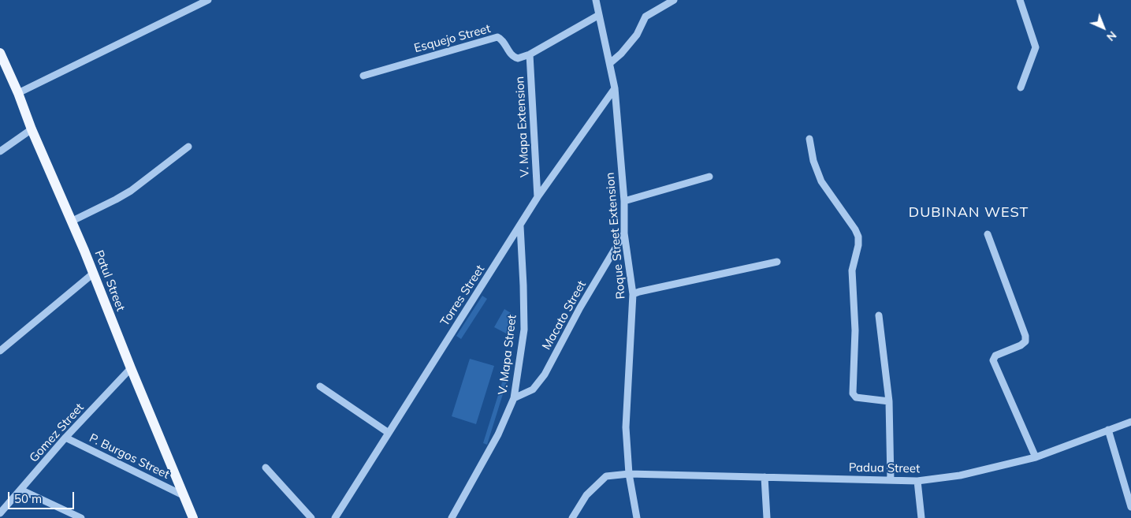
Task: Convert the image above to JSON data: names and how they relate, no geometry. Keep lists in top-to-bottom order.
{
  "streets": {
    "main road": ["Patul Street"],
    "street": [
      "Esquejo Street",
      "V. Mapa Extension",
      "Roque Street Extension",
      "Torres Street",
      "Macato Street",
      "V. Mapa Street",
      "Gomez Street",
      "P. Burgos Street",
      "Padua Street"
    ]
  },
  "crossings": [
    ["Esquejo Street", "V. Mapa Extension"],
    ["Esquejo Street", "Roque Street Extension"],
    ["V. Mapa Extension", "Torres Street"],
    ["Roque Street Extension", "Torres Street"],
    ["Roque Street Extension", "Macato Street"],
    ["Roque Street Extension", "Padua Street"],
    ["Patul Street", "Gomez Street"],
    ["Patul Street", "P. Burgos Street"],
    ["Torres Street", "V. Mapa Street"],
    ["Macato Street", "V. Mapa Street"],
    ["Gomez Street", "P. Burgos Street"]
  ],
  "districts": ["DUBINAN WEST"],
  "scale_bar": "50 m",
  "north": "bottom right"
}
